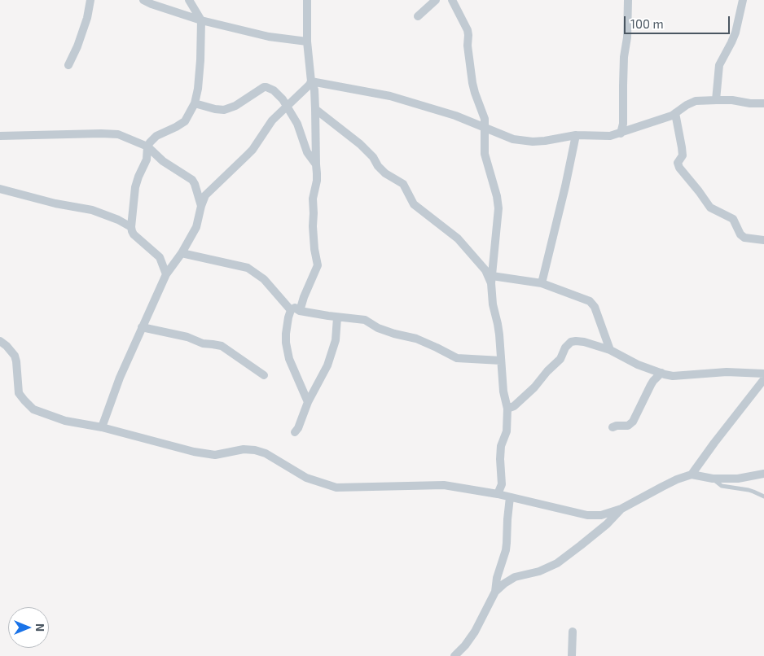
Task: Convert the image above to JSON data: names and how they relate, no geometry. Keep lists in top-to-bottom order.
{
  "scale_bar": "100 m",
  "north": "right"
}
